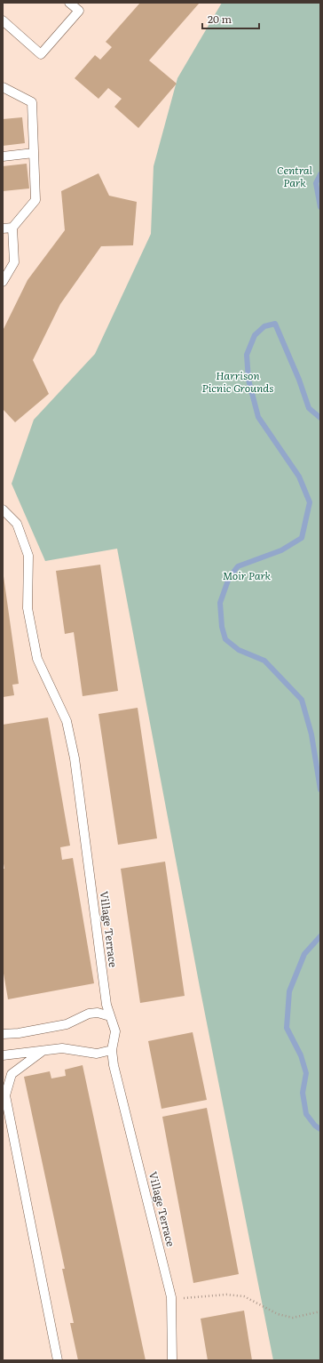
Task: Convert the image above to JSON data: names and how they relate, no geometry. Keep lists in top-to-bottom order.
{
  "streets": {
    "lane": ["Village Terrace"]
  },
  "parks": ["Central Park", "Harrison Picnic Grounds", "Moir Park"],
  "scale_bar": "20 m"
}
